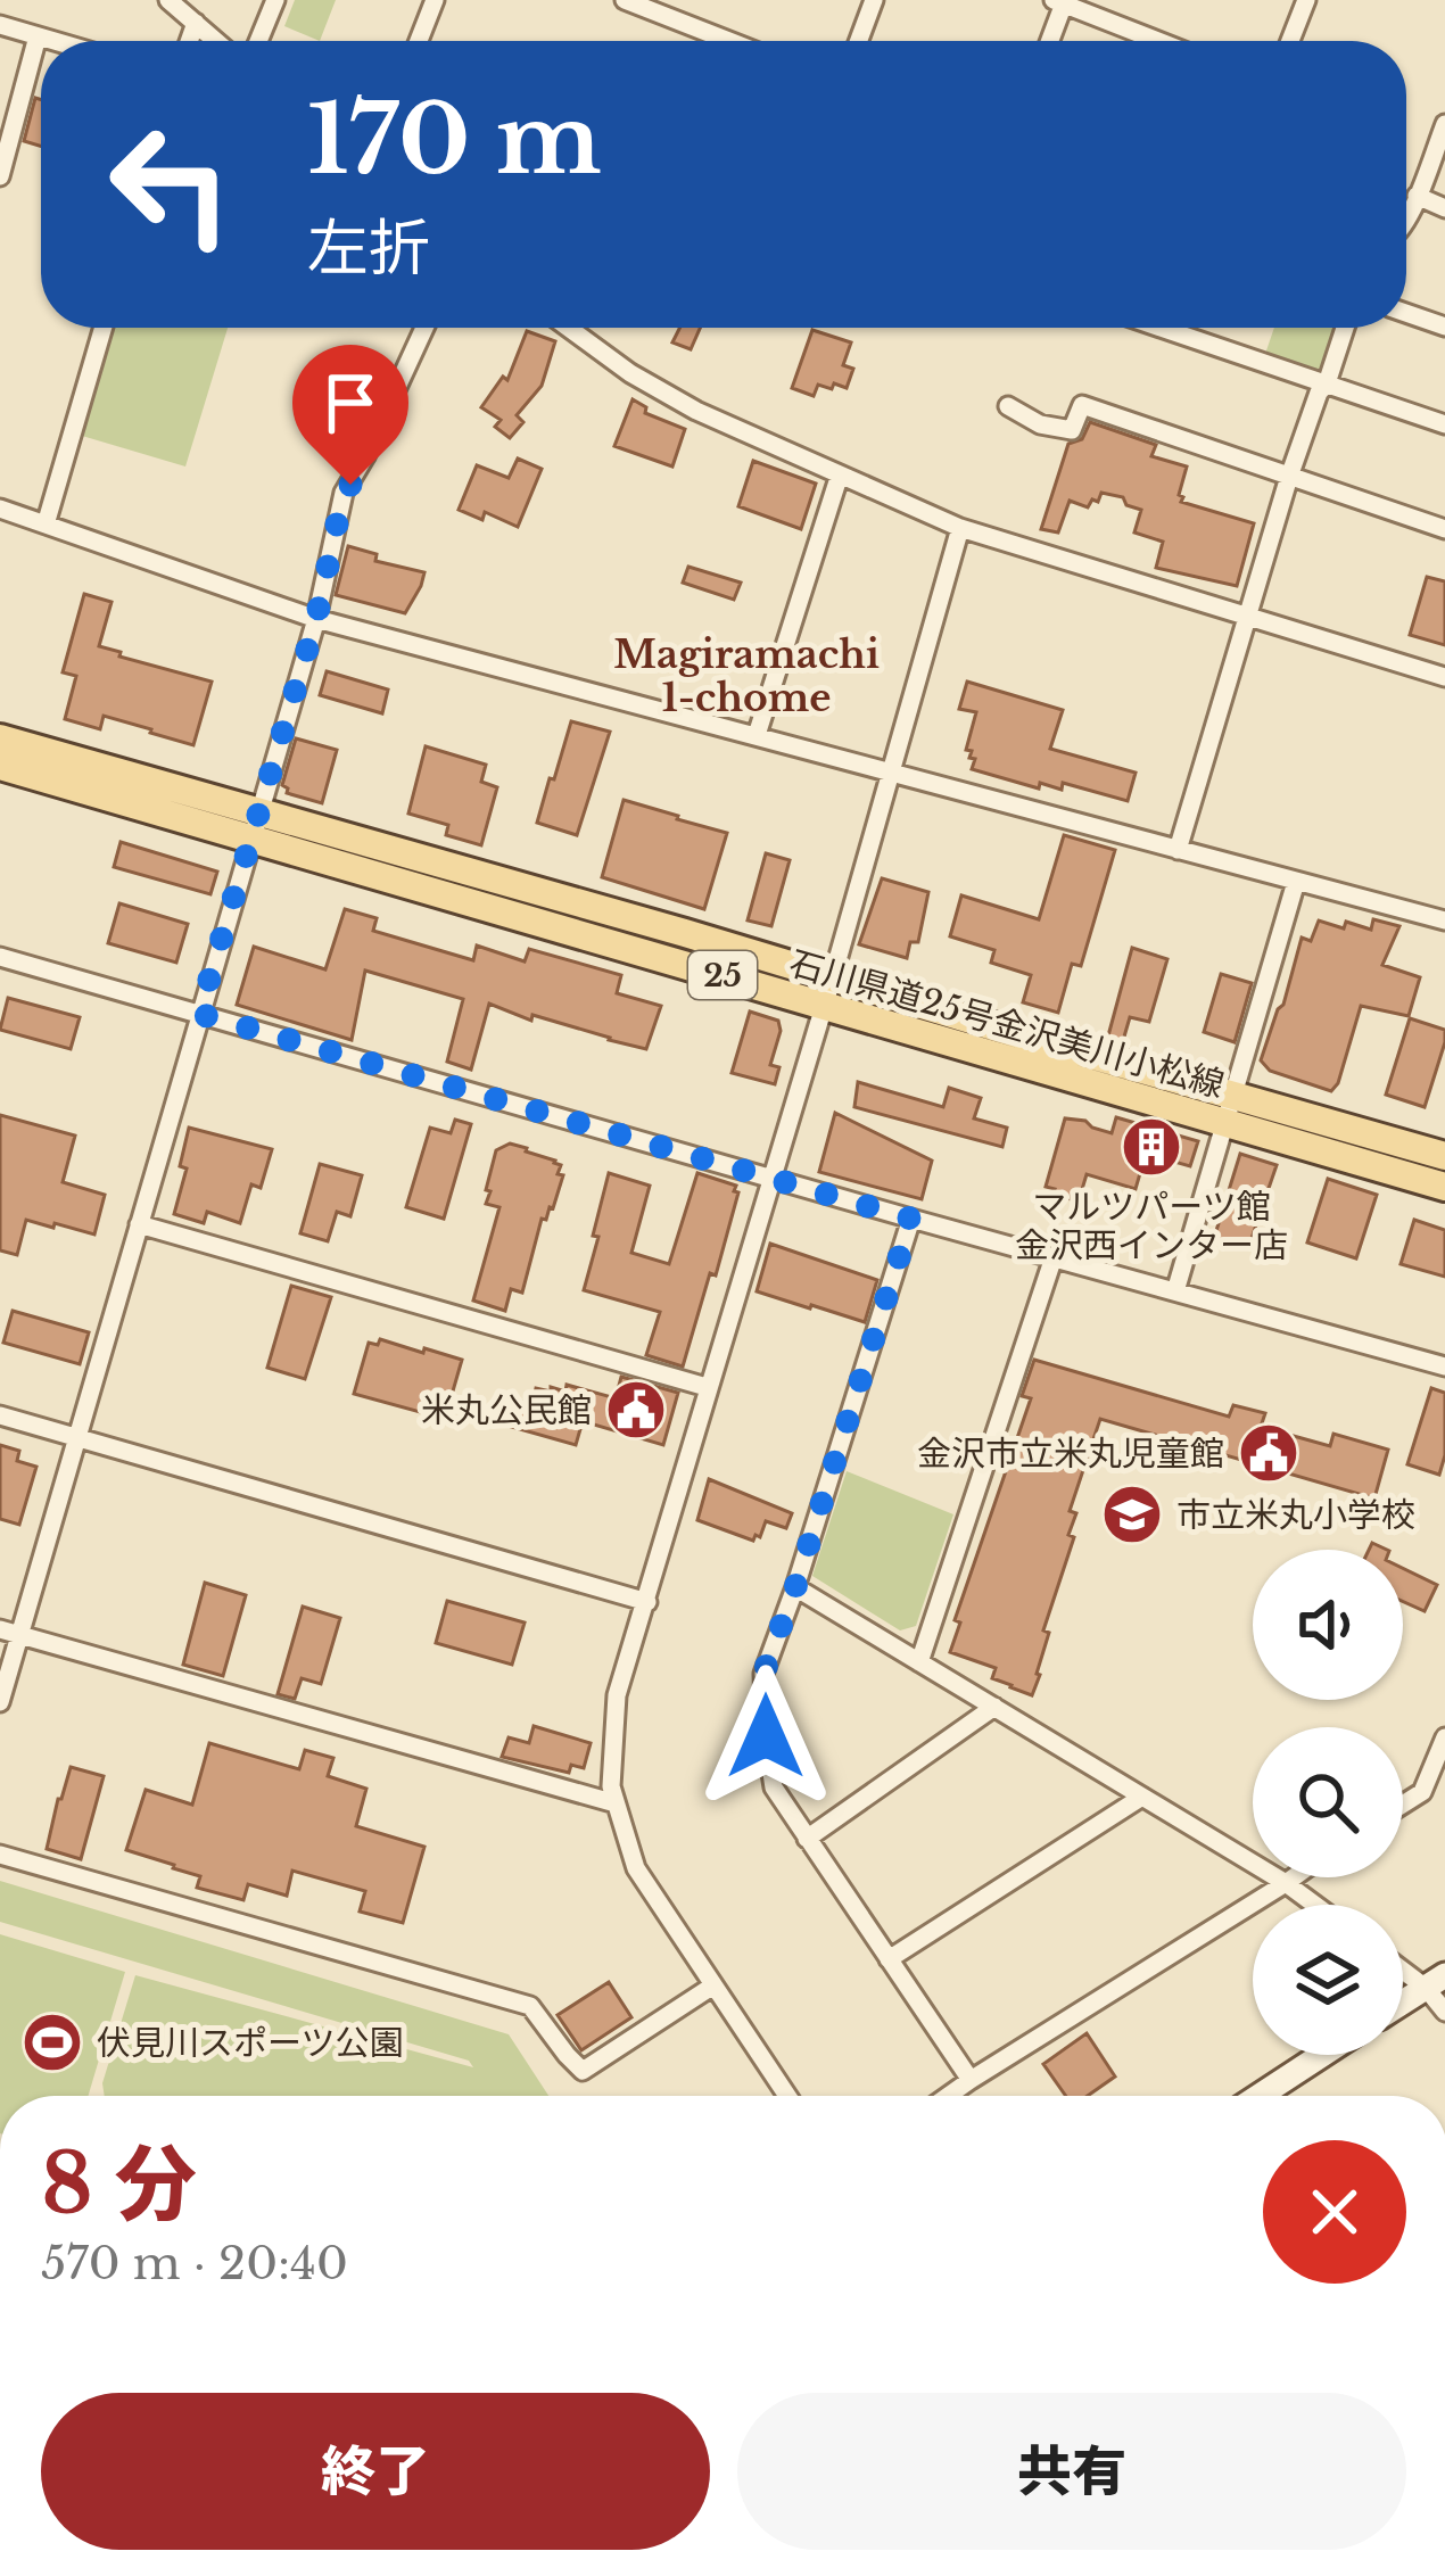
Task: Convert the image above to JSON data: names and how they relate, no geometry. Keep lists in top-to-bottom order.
{
  "streets": {
    "main road": ["25", "石川県道25号金沢美川小松線"]
  },
  "districts": ["Magiramachi 1-chome"],
  "places": {
    "building": ["マルツパーツ館 金沢西インター店"],
    "public building": ["米丸公民館", "金沢市立米丸児童館"],
    "school or university": ["市立米丸小学校"],
    "sports": ["伏見川スポーツ公園"]
  },
  "page": {
    "turn": ["170 m", "左折"],
    "heading": ["8 分", "570 m · 20:40"],
    "buttons": ["終了", "共有"]
  }
}
